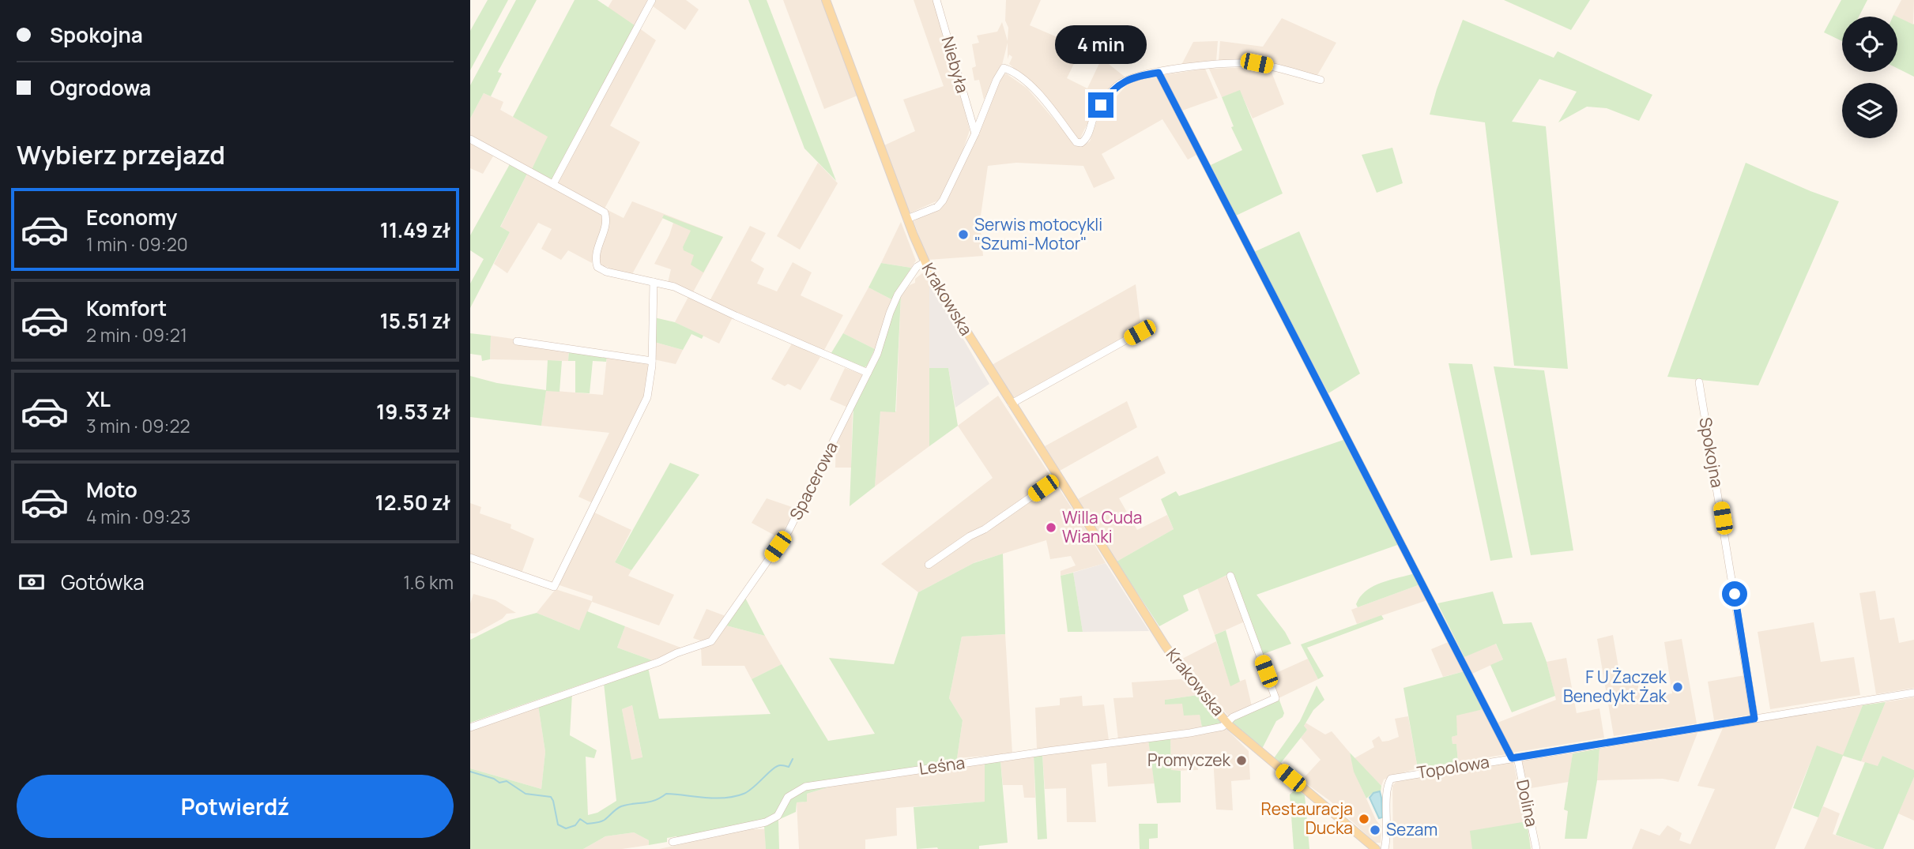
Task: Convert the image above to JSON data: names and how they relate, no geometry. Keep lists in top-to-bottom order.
{
  "streets": {
    "main road": ["Krakowska"],
    "street": [
      "Niebyła",
      "Spokojna",
      "Spacerowa",
      "Leśna",
      "Topolowa",
      "Dolina"
    ]
  },
  "crossings": [
    ["Krakowska", "Spacerowa"],
    ["Krakowska", "Leśna"],
    ["Spokojna", "Topolowa"],
    ["Topolowa", "Dolina"]
  ],
  "places": [
    "Serwis motocykli \"Szumi-Motor\"",
    "Willa Cuda Wianki",
    "F U Żaczek Benedykt Żak",
    "Promyczek",
    "Restauracja Ducka",
    "Sezam"
  ],
  "page": {
    "banner": ["Spokojna", "Ogrodowa"],
    "bubble": "4 min",
    "heading": "Wybierz przejazd",
    "list": [
      {
        "name": "Economy",
        "note": "1 min · 09:20",
        "value": "11.49 zł"
      },
      {
        "name": "Komfort",
        "note": "2 min · 09:21",
        "value": "15.51 zł"
      },
      {
        "name": "XL",
        "note": "3 min · 09:22",
        "value": "19.53 zł"
      },
      {
        "name": "Moto",
        "note": "4 min · 09:23",
        "value": "12.50 zł"
      }
    ],
    "pay": ["Gotówka", "1.6 km"],
    "buttons": "Potwierdź"
  }
}
